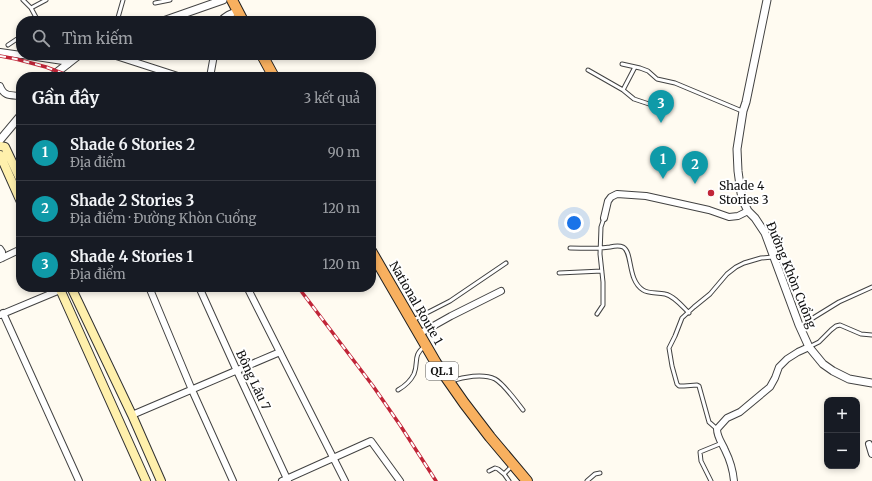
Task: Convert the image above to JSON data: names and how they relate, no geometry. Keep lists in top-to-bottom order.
{
  "streets": {
    "highway": ["National Route 1", "QL.1"],
    "street": ["Đường Khòn Cuổng", "Bông Lâu 7"]
  },
  "places": ["Shade 4 Stories 3"],
  "page": {
    "search": "Tìm kiếm",
    "heading": ["Gần đây", "3 kết quả"],
    "pins": ["3", "1", "2"],
    "list": [
      {
        "mark": "1",
        "name": "Shade 6 Stories 2",
        "note": "Địa điểm",
        "value": "90 m"
      },
      {
        "mark": "2",
        "name": "Shade 2 Stories 3",
        "note": "Địa điểm · Đường Khòn Cuổng",
        "value": "120 m"
      },
      {
        "mark": "3",
        "name": "Shade 4 Stories 1",
        "note": "Địa điểm",
        "value": "120 m"
      }
    ],
    "map_buttons": ["+", "−"]
  }
}
